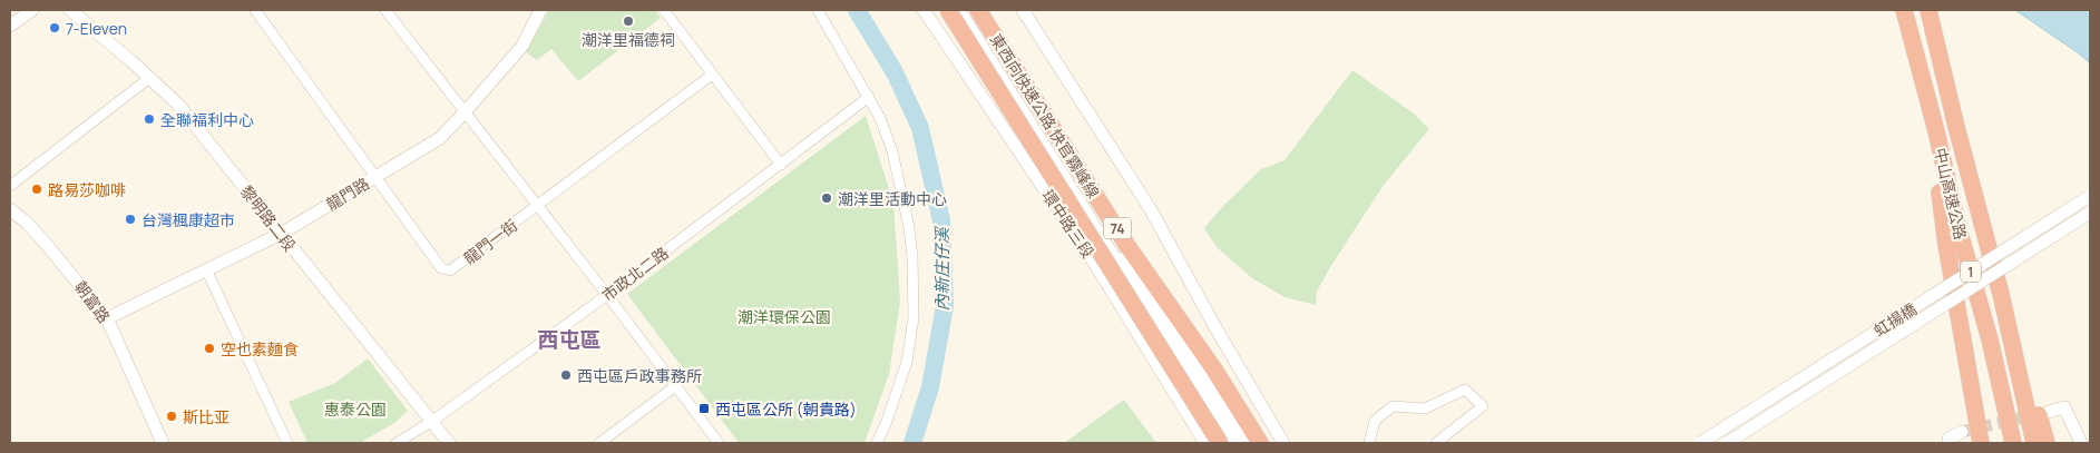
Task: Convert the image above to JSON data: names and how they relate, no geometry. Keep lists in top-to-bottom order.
{
  "streets": {
    "highway": [
      "東西向快速公路 快官霧峰線",
      "中山高速公路",
      "74",
      "1"
    ],
    "street": [
      "龍門路",
      "黎明路二段",
      "環中路三段",
      "龍門一街",
      "市政北二路",
      "朝富路",
      "虹揚橋"
    ]
  },
  "crossings": [
    ["龍門路", "黎明路二段"],
    ["龍門路", "龍門一街"],
    ["龍門路", "朝富路"],
    ["黎明路二段", "市政北二路"]
  ],
  "districts": ["西屯區"],
  "water": ["內新庄仔溪"],
  "parks": ["潮洋環保公園", "惠泰公園"],
  "places": {
    "other": [
      "潮洋里福德祠",
      "7-Eleven",
      "全聯福利中心",
      "路易莎咖啡",
      "潮洋里活動中心",
      "台灣楓康超市",
      "空也素麵食",
      "西屯區戶政事務所",
      "斯比亚"
    ],
    "transit": ["西屯區公所 (朝貴路)"]
  }
}
